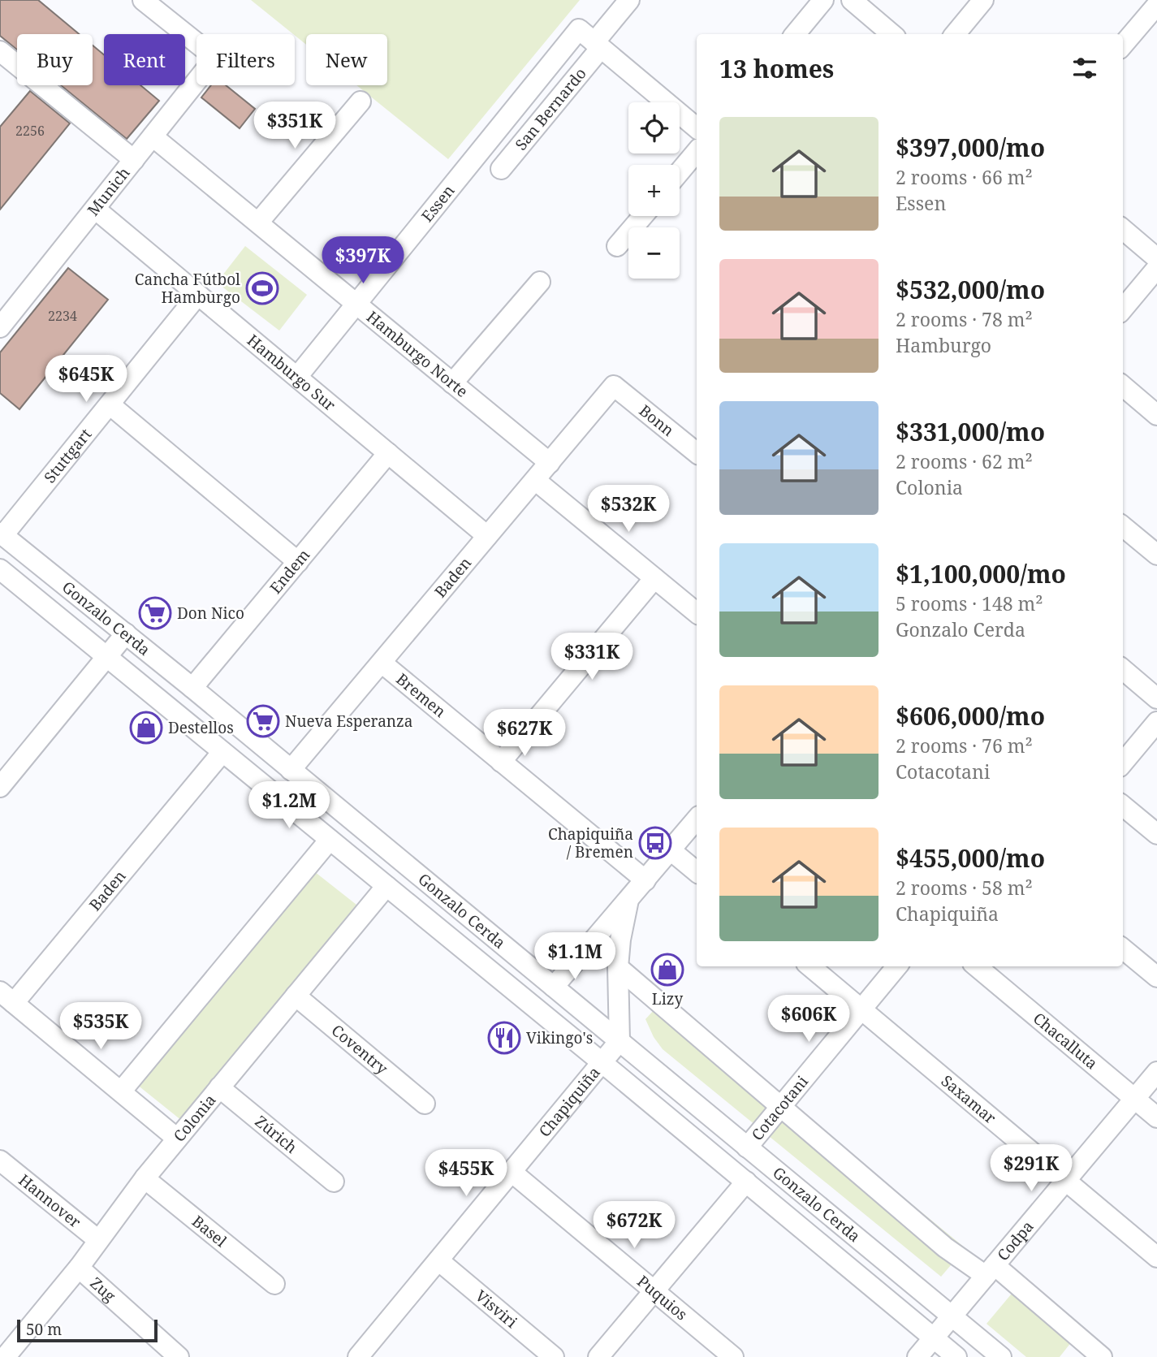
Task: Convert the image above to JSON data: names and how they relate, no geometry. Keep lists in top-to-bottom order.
{
  "streets": {
    "street": [
      "San Bernardo",
      "Munich",
      "Essen",
      "Hamburgo Norte",
      "Hamburgo Sur",
      "Bonn",
      "Stuttgart",
      "Endem",
      "Baden",
      "Gonzalo Cerda",
      "Bremen",
      "Chacalluta",
      "Coventry",
      "Saxamar",
      "Chapiquiña",
      "Cotacotani",
      "Colonia",
      "Zúrich",
      "Hannover",
      "Basel",
      "Codpa",
      "Zug",
      "Puquios",
      "Visviri"
    ]
  },
  "crossings": [
    ["San Bernardo", "Essen"],
    ["Munich", "Hamburgo Norte"],
    ["Munich", "Hamburgo Sur"],
    ["Essen", "Hamburgo Norte"],
    ["Essen", "Hamburgo Sur"],
    ["Hamburgo Norte", "Baden"],
    ["Hamburgo Sur", "Stuttgart"],
    ["Hamburgo Sur", "Endem"],
    ["Hamburgo Sur", "Baden"],
    ["Bonn", "Baden"],
    ["Stuttgart", "Gonzalo Cerda"],
    ["Endem", "Gonzalo Cerda"],
    ["Baden", "Gonzalo Cerda"],
    ["Baden", "Bremen"],
    ["Gonzalo Cerda", "Chapiquiña"],
    ["Gonzalo Cerda", "Cotacotani"],
    ["Gonzalo Cerda", "Colonia"],
    ["Gonzalo Cerda", "Codpa"],
    ["Chacalluta", "Codpa"],
    ["Coventry", "Colonia"],
    ["Saxamar", "Cotacotani"],
    ["Saxamar", "Codpa"],
    ["Chapiquiña", "Puquios"],
    ["Chapiquiña", "Visviri"],
    ["Colonia", "Zúrich"],
    ["Colonia", "Hannover"],
    ["Colonia", "Basel"],
    ["Colonia", "Zug"]
  ],
  "places": {
    "sports": ["Cancha Fútbol Hamburgo"],
    "supermarket": ["Don Nico", "Nueva Esperanza"],
    "shop": ["Destellos", "Lizy"],
    "bus stop": ["Chapiquiña / Bremen"],
    "restaurant": ["Vikingo's"]
  },
  "house_numbers": ["2256", "2234"],
  "scale_bar": "50 m",
  "page": {
    "chip": [
      "Buy",
      "Rent",
      "Filters",
      "New"
    ],
    "heading": "13 homes",
    "price": [
      "$351K",
      "$397K",
      "$645K",
      "$532K",
      "$331K",
      "$627K",
      "$1.2M",
      "$1.1M",
      "$606K",
      "$535K",
      "$291K",
      "$455K",
      "$672K"
    ],
    "map_buttons": ["+", "−"],
    "list": [
      {
        "name": "$397,000/mo",
        "note": "2 rooms · 66 m² · Essen"
      },
      {
        "name": "$532,000/mo",
        "note": "2 rooms · 78 m² · Hamburgo"
      },
      {
        "name": "$331,000/mo",
        "note": "2 rooms · 62 m² · Colonia"
      },
      {
        "name": "$1,100,000/mo",
        "note": "5 rooms · 148 m² · Gonzalo Cerda"
      },
      {
        "name": "$606,000/mo",
        "note": "2 rooms · 76 m² · Cotacotani"
      },
      {
        "name": "$455,000/mo",
        "note": "2 rooms · 58 m² · Chapiquiña"
      }
    ],
    "scale": "50 m"
  }
}
